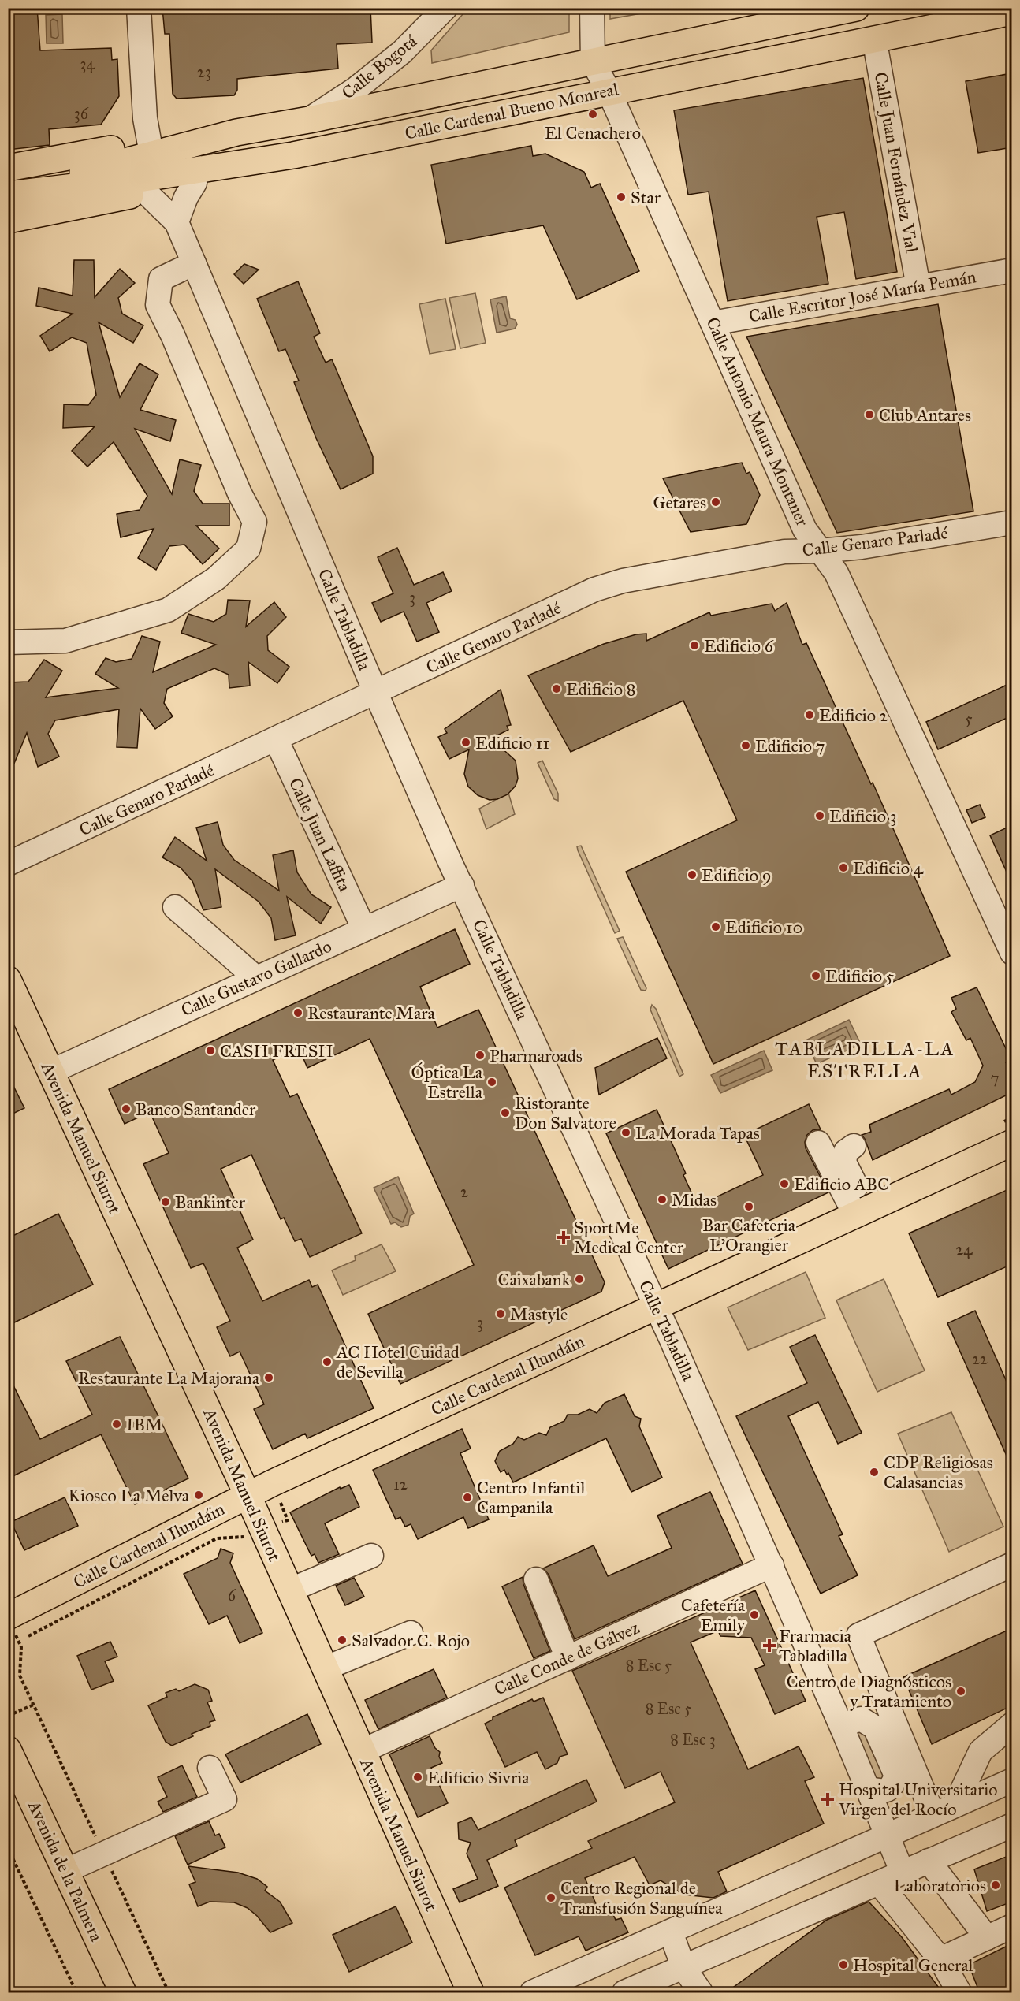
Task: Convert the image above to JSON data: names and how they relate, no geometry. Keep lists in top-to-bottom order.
{
  "streets": {
    "main road": [
      "Calle Cardenal Bueno Monreal",
      "Avenida Manuel Siurot",
      "Calle Cardenal Ilundáin",
      "Avenida de la Palmera"
    ],
    "street": [
      "Calle Bogotá",
      "Calle Juan Fernández Vial",
      "Calle Escritor José María Pemán",
      "Calle Antonio Maura Montaner",
      "Calle Genaro Parladé",
      "Calle Tabladilla",
      "Calle Juan Laffita",
      "Calle Gustavo Gallardo",
      "Calle Conde de Gálvez"
    ]
  },
  "crossings": [
    ["Calle Bogotá", "Calle Cardenal Bueno Monreal"],
    ["Calle Cardenal Bueno Monreal", "Calle Juan Fernández Vial"],
    ["Calle Cardenal Bueno Monreal", "Calle Antonio Maura Montaner"],
    ["Calle Juan Fernández Vial", "Calle Escritor José María Pemán"],
    ["Calle Escritor José María Pemán", "Calle Antonio Maura Montaner"],
    ["Calle Antonio Maura Montaner", "Calle Genaro Parladé"],
    ["Calle Genaro Parladé", "Calle Tabladilla"],
    ["Calle Genaro Parladé", "Calle Juan Laffita"],
    ["Calle Tabladilla", "Calle Gustavo Gallardo"],
    ["Calle Tabladilla", "Calle Cardenal Ilundáin"],
    ["Calle Tabladilla", "Calle Conde de Gálvez"],
    ["Calle Juan Laffita", "Calle Gustavo Gallardo"],
    ["Calle Gustavo Gallardo", "Avenida Manuel Siurot"],
    ["Avenida Manuel Siurot", "Calle Cardenal Ilundáin"],
    ["Avenida Manuel Siurot", "Calle Conde de Gálvez"]
  ],
  "districts": ["TABLADILLA-LA ESTRELLA"],
  "places": {
    "other": [
      "El Cenachero",
      "Star",
      "Club Antares",
      "Getares",
      "Edificio 6",
      "Edificio 8",
      "Edificio 2",
      "Edificio 11",
      "Edificio 7",
      "Edificio 3",
      "Edificio 4",
      "Edificio 9",
      "Edificio 10",
      "Edificio 5",
      "Restaurante Mara",
      "CASH FRESH",
      "Pharmaroads",
      "Óptica La Estrella",
      "Banco Santander",
      "Ristorante Don Salvatore",
      "La Morada Tapas",
      "Edificio ABC",
      "Midas",
      "Bankinter",
      "Bar Cafeteria L'Orangier",
      "Caixabank",
      "Mastyle",
      "AC Hotel Cuidad de Sevilla",
      "Restaurante La Majorana",
      "IBM",
      "CDP Religiosas Calasancias",
      "Kiosco La Melva",
      "Centro Infantil Campanila",
      "Cafetería Emily",
      "Salvador C. Rojo",
      "Centro de Diagnósticos y Tratamiento",
      "Edificio Sivria",
      "Laboratorios",
      "Centro Regional de Transfusión Sanguínea",
      "Hospital General"
    ],
    "health": ["SportMe Medical Center", "Frarmacia Tabladilla", "Hospital Universitario Virgen del Rocío"]
  },
  "house_numbers": [
    "34",
    "23",
    "36",
    "3",
    "5",
    "7",
    "2",
    "24",
    "3",
    "22",
    "12",
    "6",
    "8 Esc 5",
    "8 Esc 5",
    "8 Esc 3"
  ]
}
